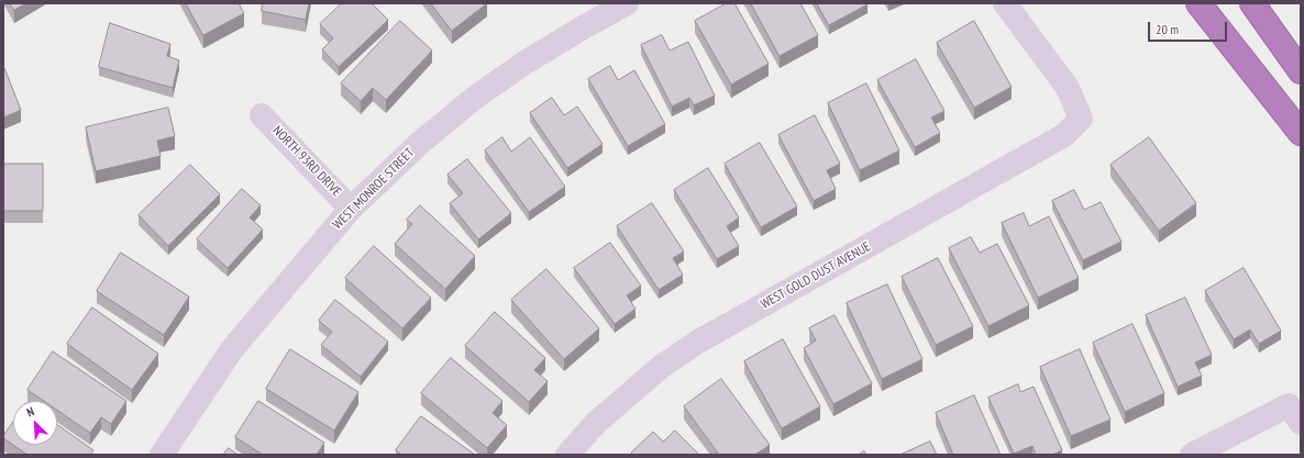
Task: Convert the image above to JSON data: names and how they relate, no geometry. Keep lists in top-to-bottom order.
{
  "streets": {
    "street": ["NORTH 93RD DRIVE", "WEST MONROE STREET", "WEST GOLD DUST AVENUE"]
  },
  "crossings": [
    ["NORTH 93RD DRIVE", "WEST MONROE STREET"]
  ],
  "scale_bar": "20 m",
  "north": "top left"
}
